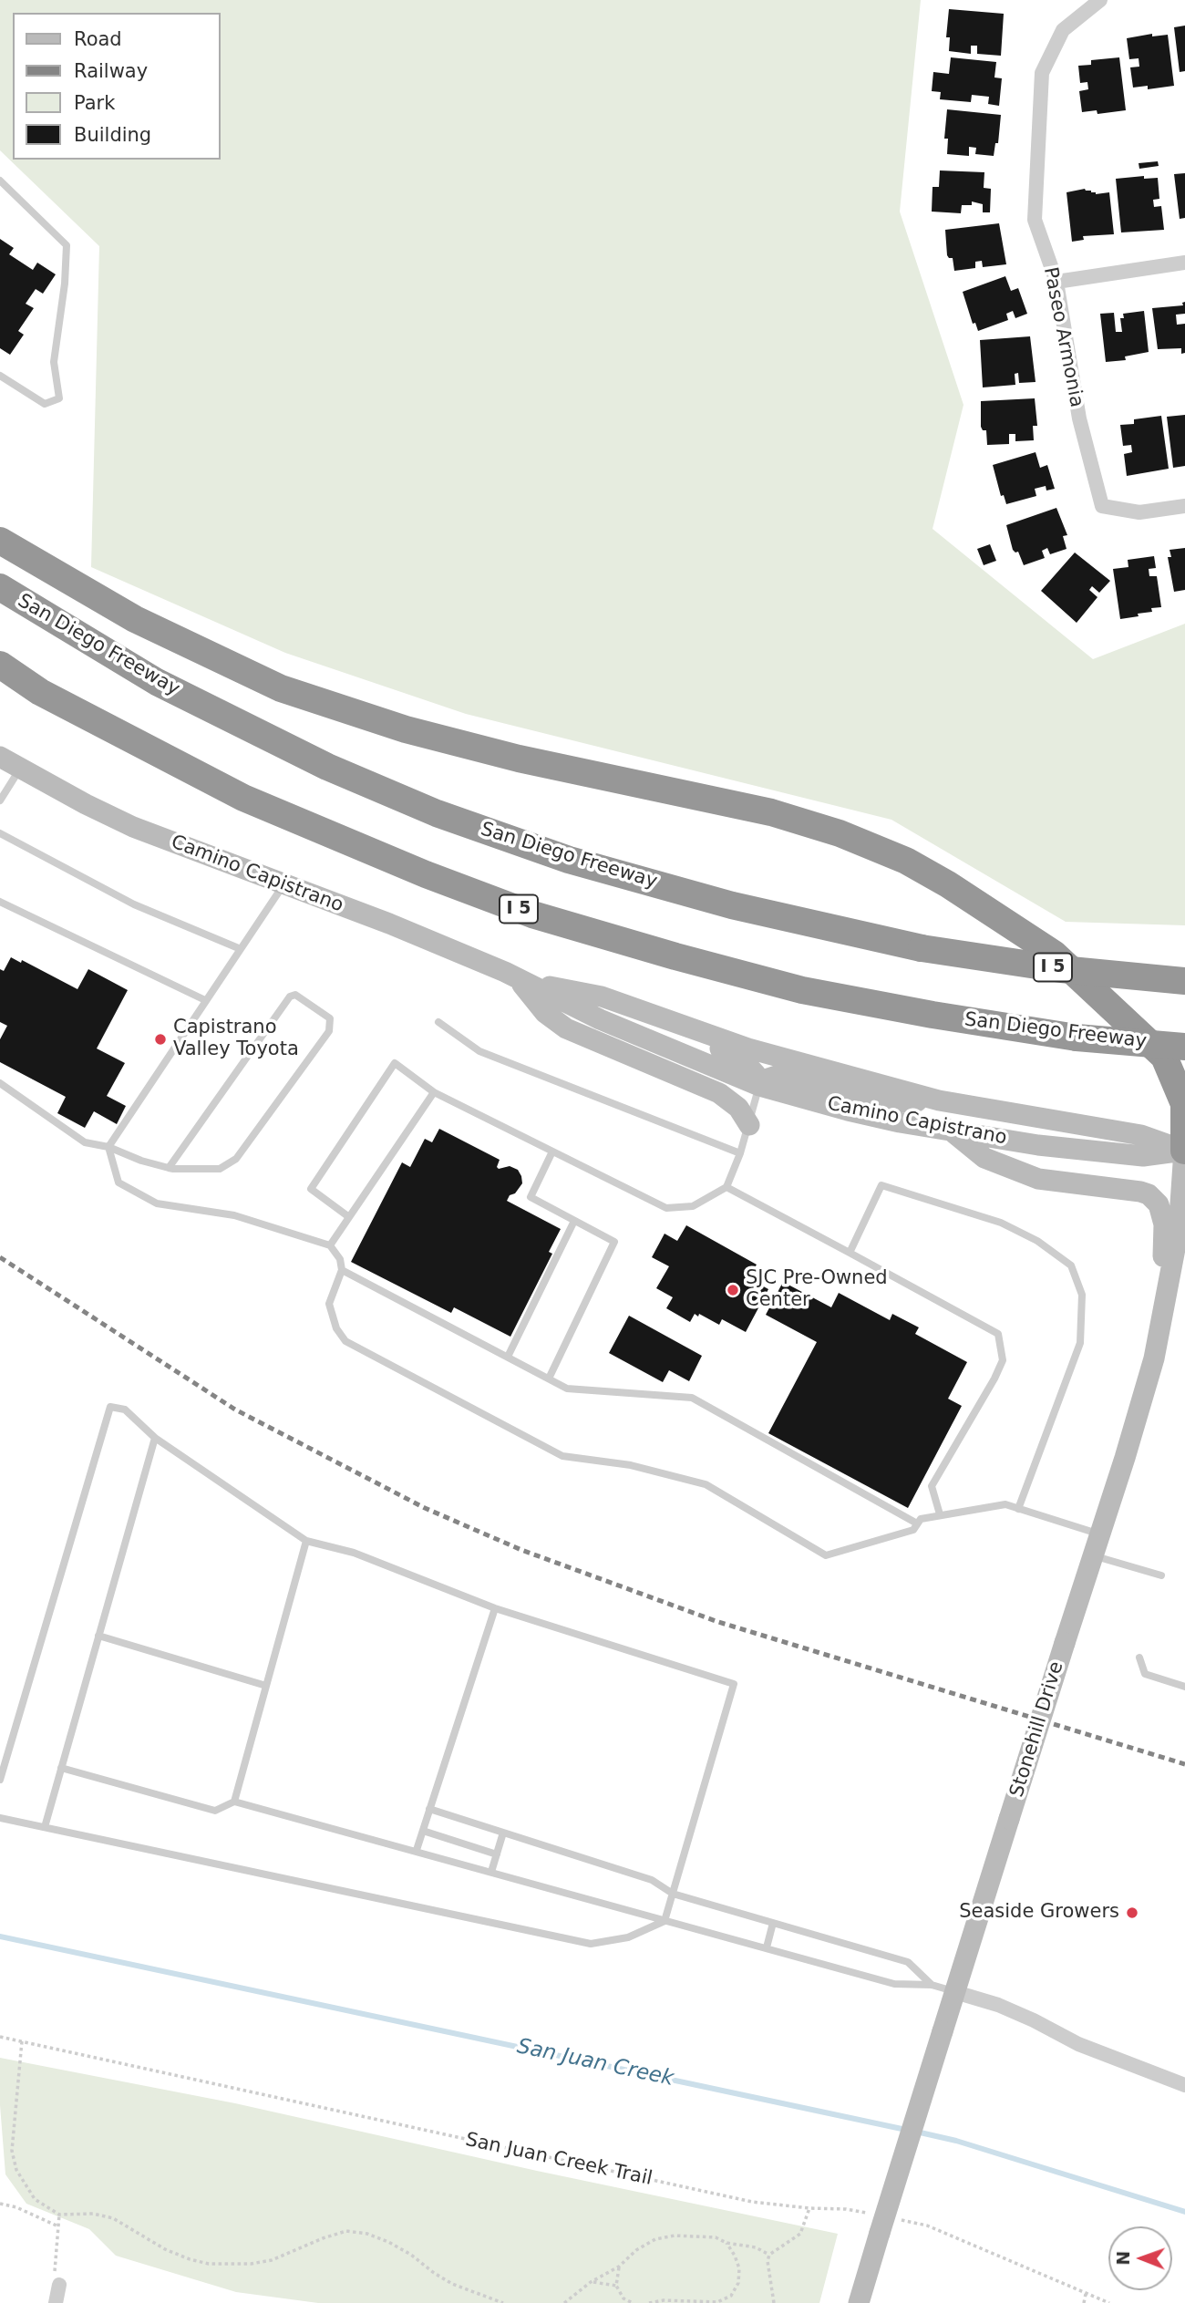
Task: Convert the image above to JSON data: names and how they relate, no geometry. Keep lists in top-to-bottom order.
{
  "streets": {
    "highway": ["San Diego Freeway", "I 5"],
    "main road": ["Camino Capistrano", "Stonehill Drive"],
    "street": ["Paseo Armonia"],
    "path": ["San Juan Creek Trail"]
  },
  "crossings": [
    ["Camino Capistrano", "Stonehill Drive"]
  ],
  "water": ["San Juan Creek"],
  "places": ["Capistrano Valley Toyota", "SJC Pre-Owned Center", "Seaside Growers"],
  "legend": [
    "Road",
    "Railway",
    "Park",
    "Building"
  ],
  "north": "left"
}
